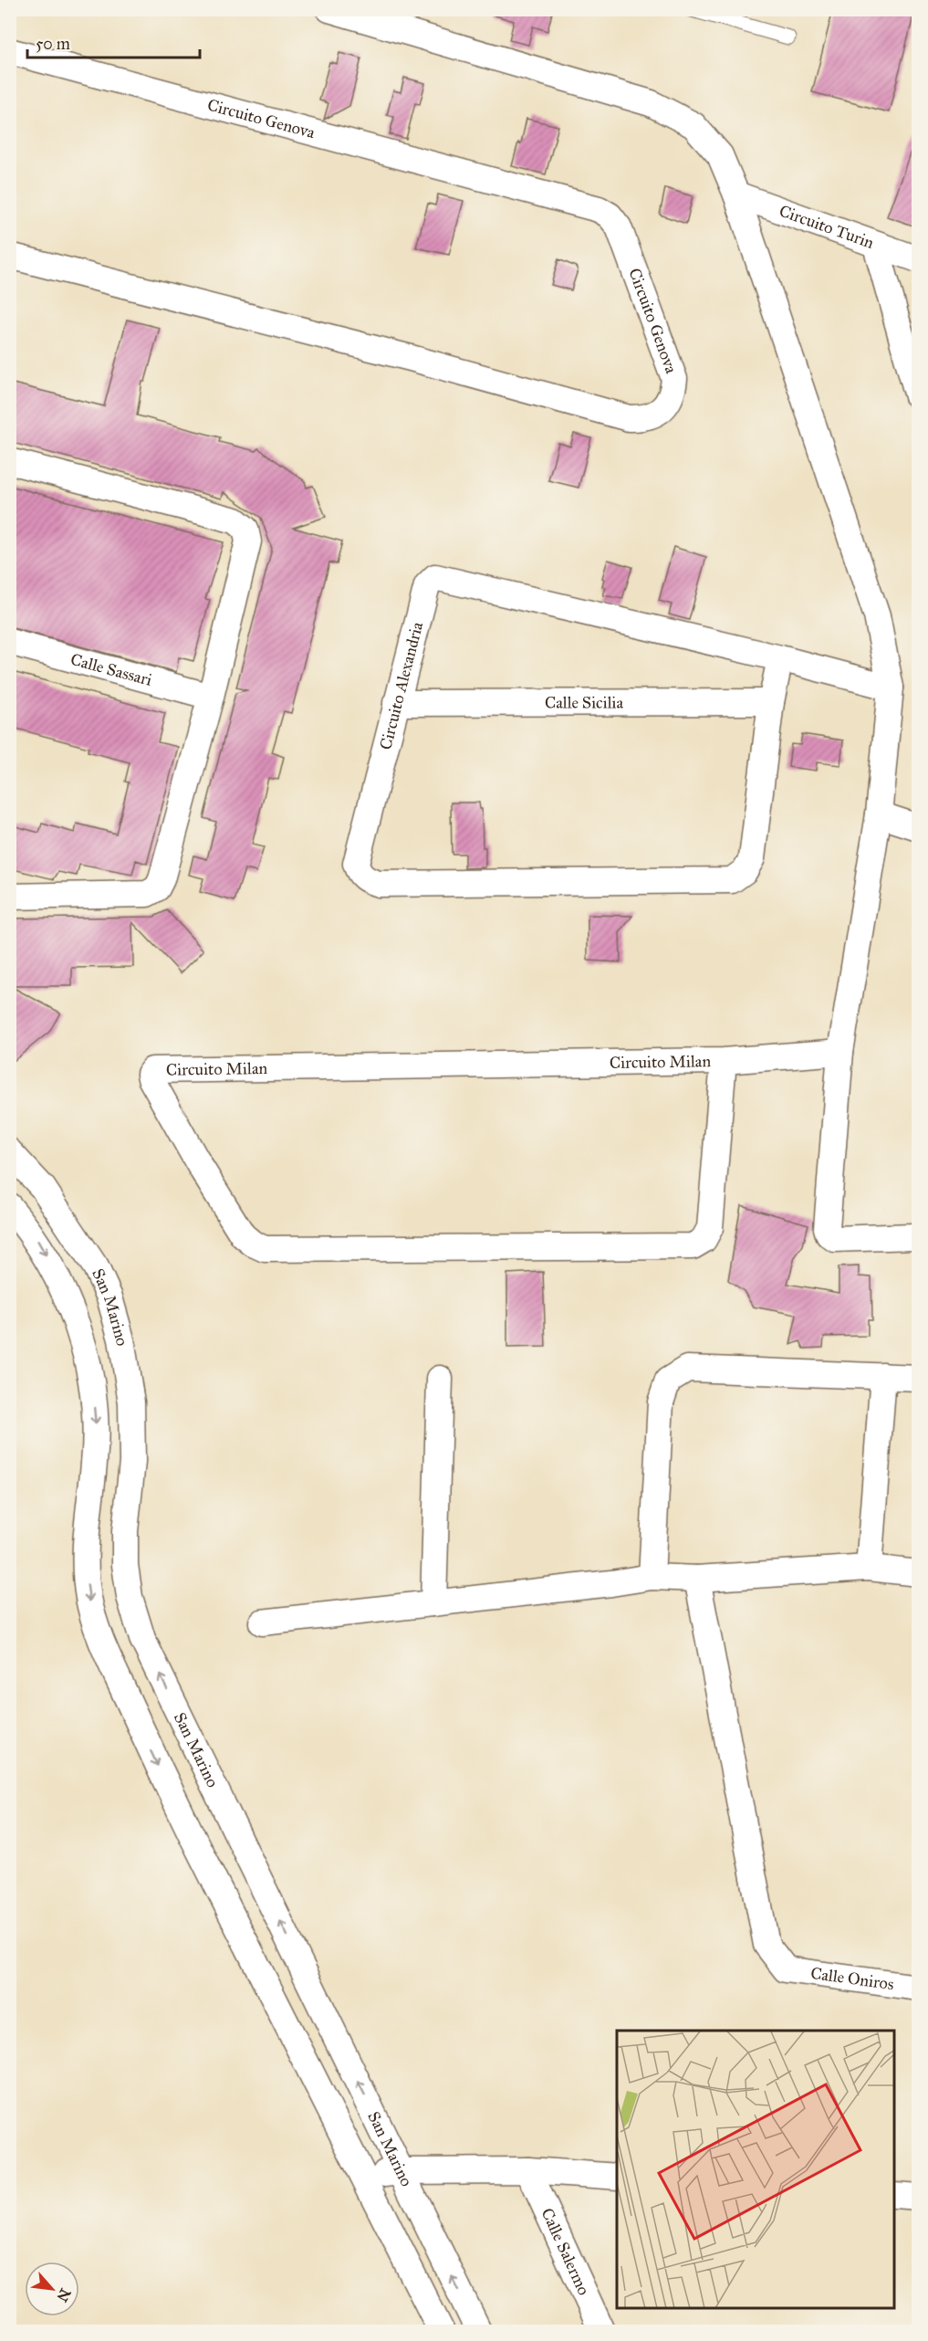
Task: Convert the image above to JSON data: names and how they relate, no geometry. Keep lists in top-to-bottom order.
{
  "streets": {
    "street": [
      "Circuito Genova",
      "Circuito Turin",
      "Calle Sassari",
      "Circuito Alexandria",
      "Calle Sicilia",
      "Circuito Milan",
      "San Marino",
      "Calle Oniros",
      "Calle Salermo"
    ]
  },
  "crossings": [
    ["Circuito Alexandria", "Calle Sicilia"]
  ],
  "scale_bar": "50 m",
  "north": "bottom right"
}
